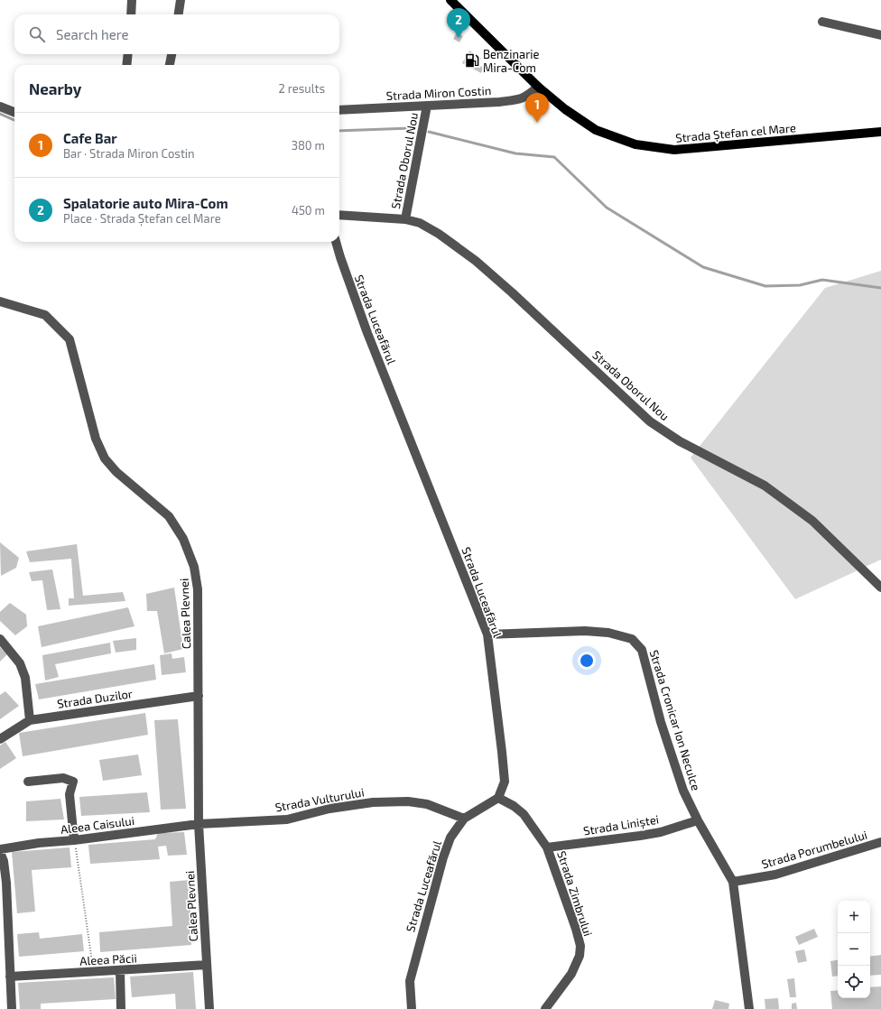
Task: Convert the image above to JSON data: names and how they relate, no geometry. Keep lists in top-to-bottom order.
{
  "streets": {
    "main road": ["Strada Ștefan cel Mare"],
    "street": [
      "Strada Miron Costin",
      "Strada Oborul Nou",
      "Strada Luceafărul",
      "Calea Plevnei",
      "Strada Duzilor",
      "Strada Cronicar Ion Neculce",
      "Strada Vulturului",
      "Aleea Caisului",
      "Strada Liniștei",
      "Strada Porumbelului",
      "Strada Zimbrului",
      "Aleea Păcii"
    ]
  },
  "crossings": [
    ["Strada Miron Costin", "Strada Ștefan cel Mare"],
    ["Strada Miron Costin", "Strada Oborul Nou"],
    ["Strada Luceafărul", "Strada Cronicar Ion Neculce"],
    ["Strada Luceafărul", "Strada Vulturului"],
    ["Strada Luceafărul", "Strada Zimbrului"],
    ["Calea Plevnei", "Strada Duzilor"],
    ["Calea Plevnei", "Strada Vulturului"],
    ["Calea Plevnei", "Aleea Caisului"],
    ["Calea Plevnei", "Aleea Păcii"],
    ["Strada Cronicar Ion Neculce", "Strada Liniștei"],
    ["Strada Cronicar Ion Neculce", "Strada Porumbelului"],
    ["Strada Vulturului", "Aleea Caisului"],
    ["Strada Liniștei", "Strada Zimbrului"]
  ],
  "places": {
    "fuel station": ["Benzinarie Mira-Com"]
  },
  "page": {
    "pins": ["2", "1"],
    "search": "Search here",
    "heading": ["Nearby", "2 results"],
    "list": [
      {
        "mark": "1",
        "name": "Cafe Bar",
        "note": "Bar · Strada Miron Costin",
        "value": "380 m"
      },
      {
        "mark": "2",
        "name": "Spalatorie auto Mira-Com",
        "note": "Place · Strada Ștefan cel Mare",
        "value": "450 m"
      }
    ],
    "map_buttons": ["+", "−"]
  }
}
